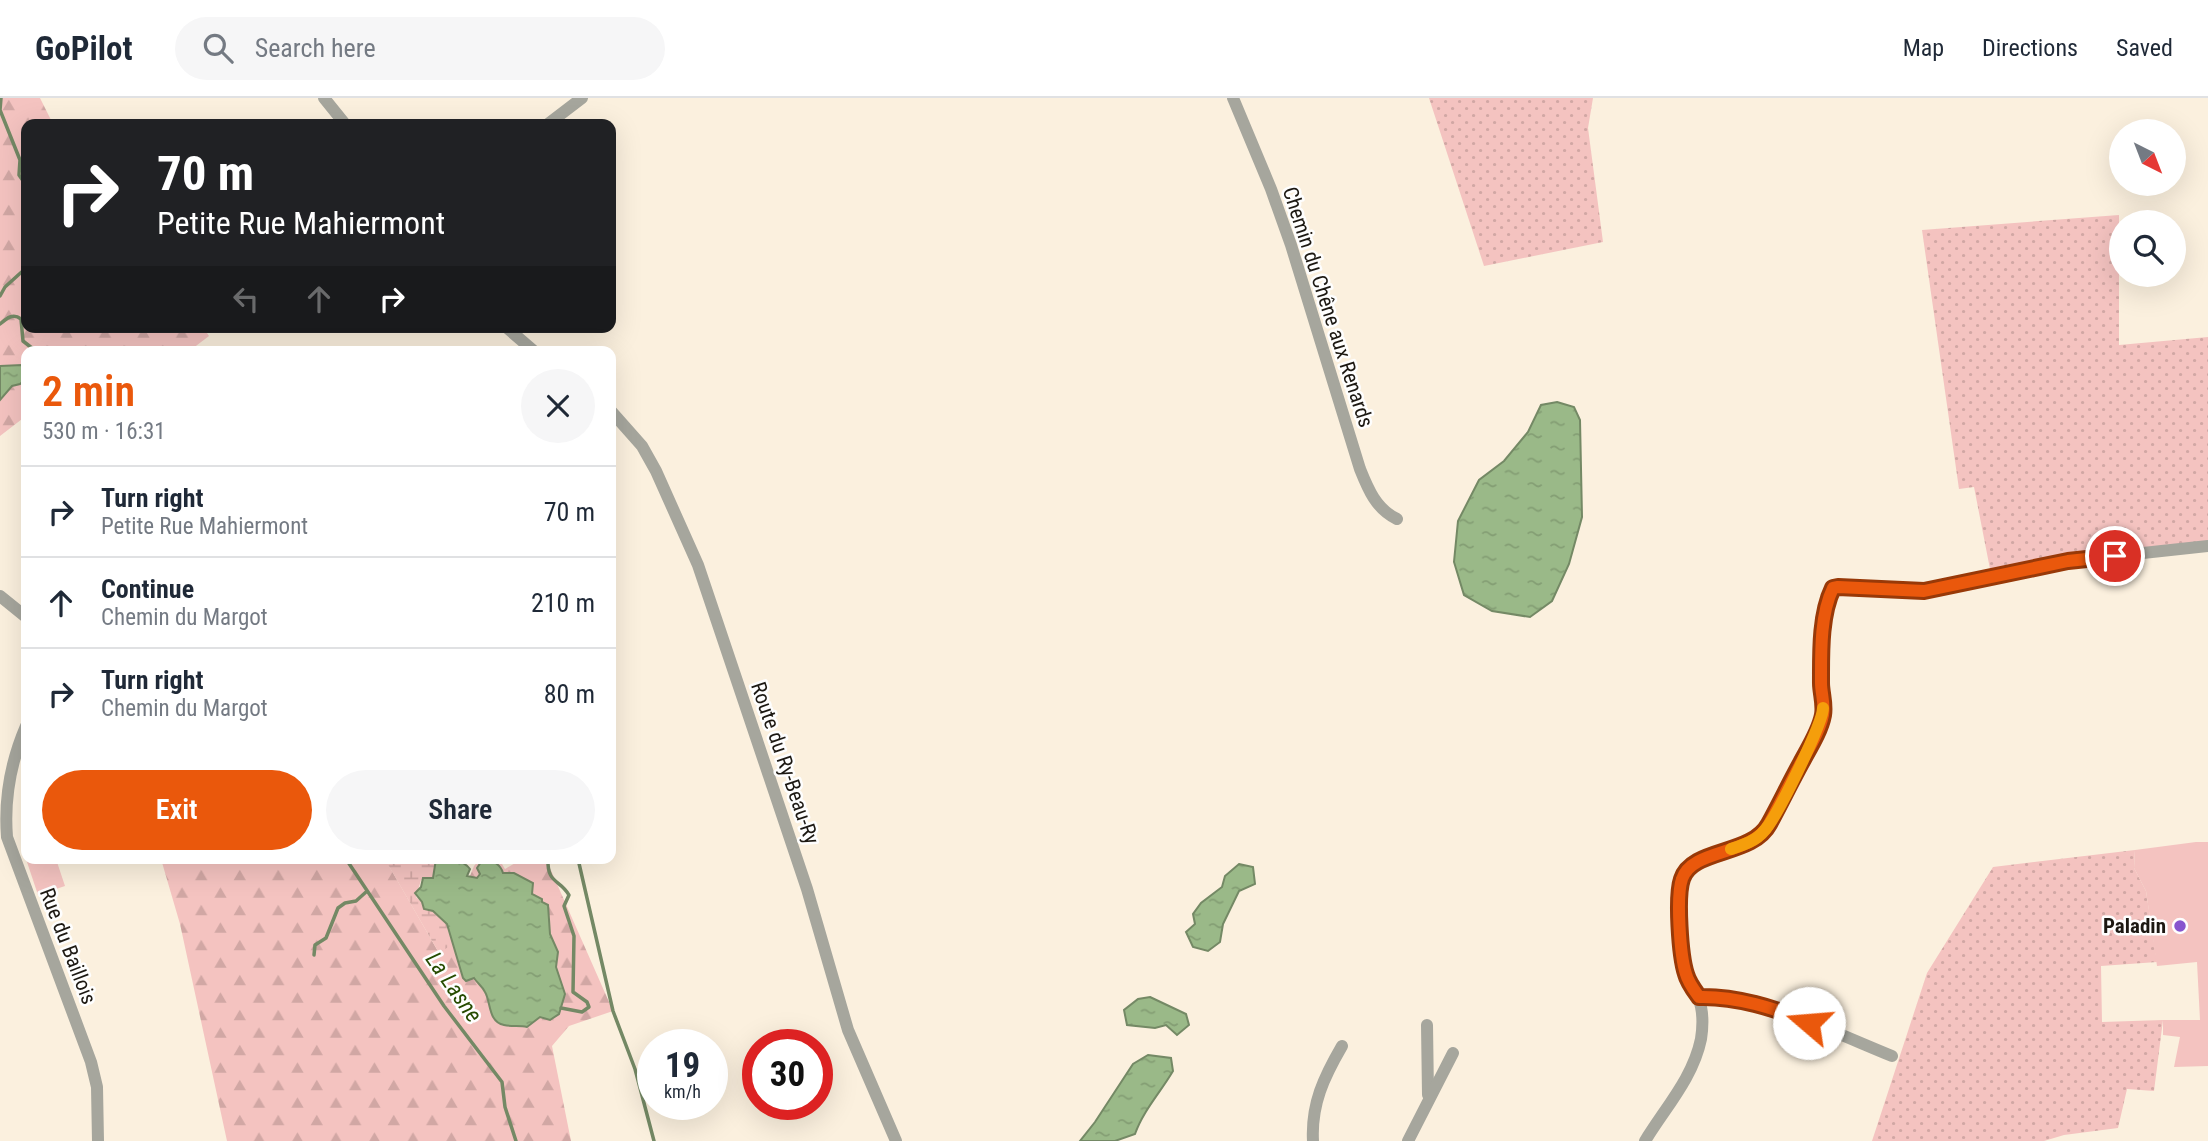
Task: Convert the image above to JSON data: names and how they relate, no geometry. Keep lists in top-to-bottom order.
{
  "streets": {
    "street": ["Chemin du Chêne aux Renards", "Route du Ry-Beau-Ry", "Rue du Baillois"]
  },
  "water": ["La Lasne"],
  "places": ["Paladin"],
  "north": "bottom right",
  "page": {
    "header": "GoPilot",
    "search": "Search here",
    "nav": ["Map", "Directions", "Saved"],
    "turn": ["70 m", "Petite Rue Mahiermont"],
    "heading": ["2 min", "530 m · 16:31"],
    "list": [
      {
        "name": "Turn right",
        "note": "Petite Rue Mahiermont",
        "value": "70 m"
      },
      {
        "name": "Continue",
        "note": "Chemin du Margot",
        "value": "210 m"
      },
      {
        "name": "Turn right",
        "note": "Chemin du Margot",
        "value": "80 m"
      }
    ],
    "buttons": ["Exit", "Share"],
    "speed": "19 km/h",
    "limit": "30"
  }
}
